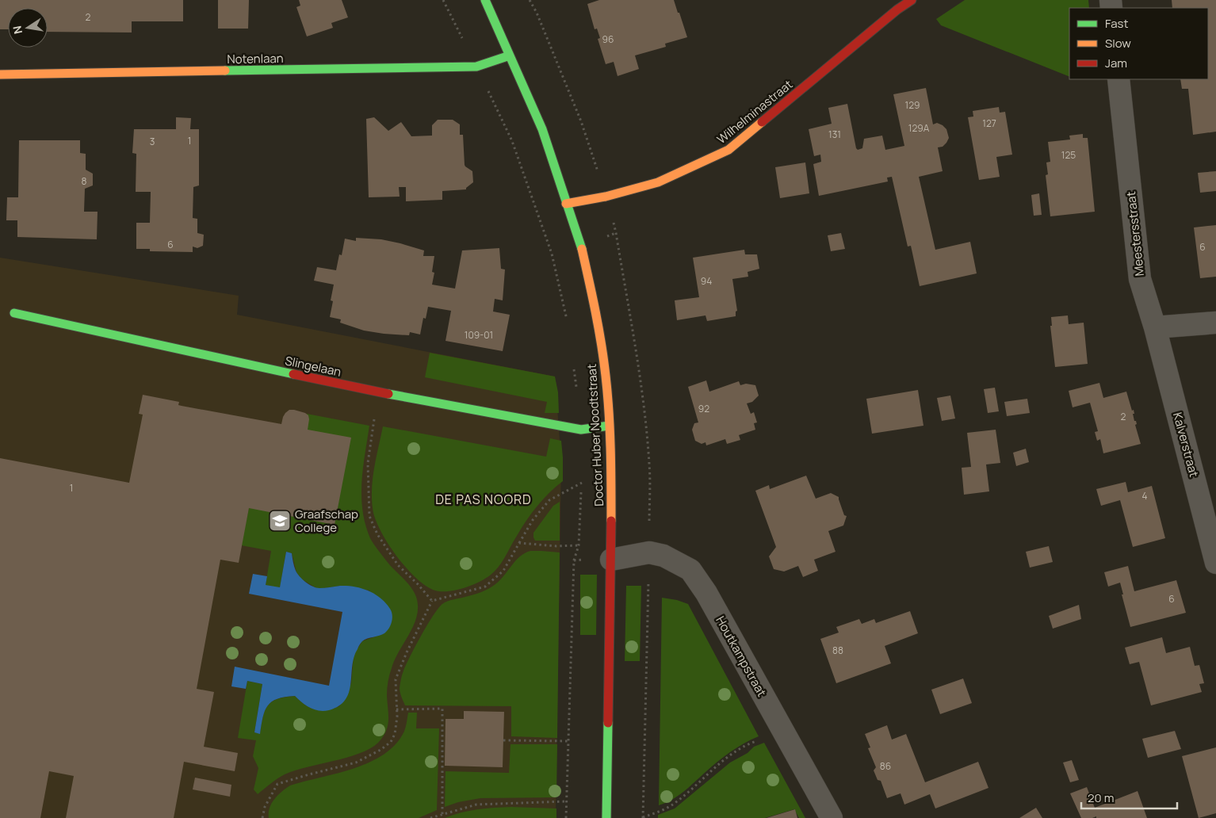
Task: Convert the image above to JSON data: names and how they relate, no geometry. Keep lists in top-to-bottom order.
{
  "streets": {
    "street": [
      "Notenlaan",
      "Wilhelminastraat",
      "Meestersstraat",
      "Slingelaan",
      "Doctor Huber Noodtstraat",
      "Kalverstraat",
      "Houtkampstraat"
    ]
  },
  "crossings": [
    ["Notenlaan", "Doctor Huber Noodtstraat"],
    ["Wilhelminastraat", "Doctor Huber Noodtstraat"],
    ["Meestersstraat", "Kalverstraat"],
    ["Slingelaan", "Doctor Huber Noodtstraat"],
    ["Doctor Huber Noodtstraat", "Houtkampstraat"]
  ],
  "districts": ["DE PAS NOORD"],
  "places": {
    "school or university": ["Graafschap College"]
  },
  "house_numbers": [
    "2",
    "96",
    "129",
    "127",
    "129A",
    "131",
    "1",
    "3",
    "125",
    "8",
    "6",
    "6",
    "94",
    "109-01",
    "92",
    "2",
    "1",
    "4",
    "6",
    "88",
    "86"
  ],
  "legend": ["Fast", "Slow", "Jam"],
  "scale_bar": "20 m",
  "north": "left"
}
